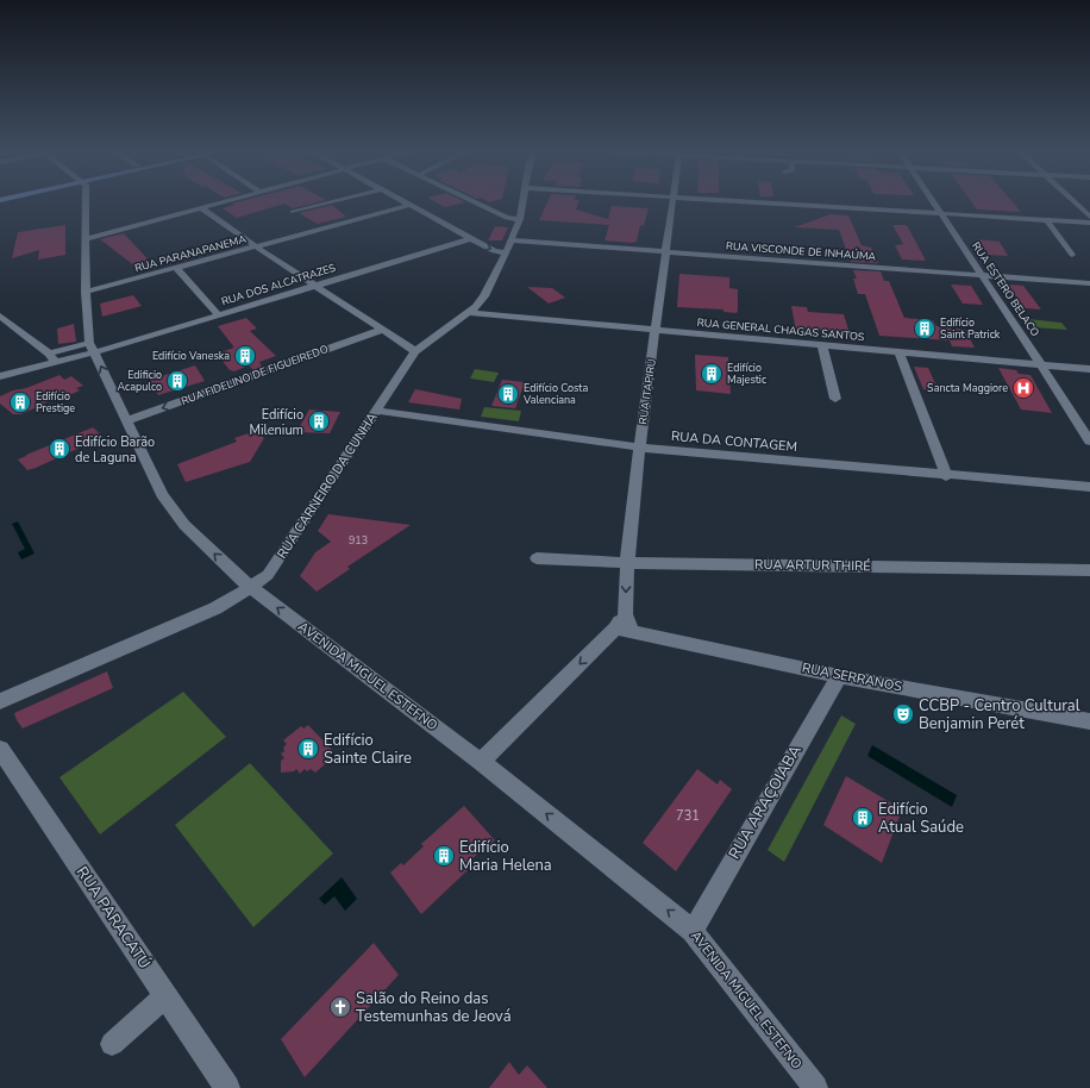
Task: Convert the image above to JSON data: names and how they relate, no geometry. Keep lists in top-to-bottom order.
{
  "streets": {
    "street": [
      "RUA VISCONDE DE INHAÚMA",
      "RUA PARANAPANEMA",
      "RUA DOS ALCATRAZES",
      "RUA ESTERO BELACO",
      "RUA GENERAL CHAGAS SANTOS",
      "RUA FIDELINO DE FIGUEIREDO",
      "RUA ITAPIRU",
      "RUA DA CONTAGEM",
      "RUA CARNEIRO DA CUNHA",
      "RUA ARTUR THIRÉ",
      "AVENIDA MIGUEL ESTEFNO",
      "RUA SERRANOS",
      "RUA ARAÇOIABA",
      "RUA PARACATÚ"
    ]
  },
  "crossings": [
    ["RUA VISCONDE DE INHAÚMA", "RUA ESTERO BELACO"],
    ["RUA VISCONDE DE INHAÚMA", "RUA ITAPIRU"],
    ["RUA VISCONDE DE INHAÚMA", "RUA CARNEIRO DA CUNHA"],
    ["RUA PARANAPANEMA", "AVENIDA MIGUEL ESTEFNO"],
    ["RUA DOS ALCATRAZES", "AVENIDA MIGUEL ESTEFNO"],
    ["RUA ESTERO BELACO", "RUA GENERAL CHAGAS SANTOS"],
    ["RUA GENERAL CHAGAS SANTOS", "RUA ITAPIRU"],
    ["RUA GENERAL CHAGAS SANTOS", "RUA CARNEIRO DA CUNHA"],
    ["RUA FIDELINO DE FIGUEIREDO", "AVENIDA MIGUEL ESTEFNO"],
    ["RUA ITAPIRU", "RUA DA CONTAGEM"],
    ["RUA ITAPIRU", "RUA ARTUR THIRÉ"],
    ["RUA ITAPIRU", "RUA SERRANOS"],
    ["RUA DA CONTAGEM", "RUA CARNEIRO DA CUNHA"],
    ["RUA CARNEIRO DA CUNHA", "AVENIDA MIGUEL ESTEFNO"],
    ["AVENIDA MIGUEL ESTEFNO", "RUA ARAÇOIABA"],
    ["RUA SERRANOS", "RUA ARAÇOIABA"]
  ],
  "one_way": ["RUA FIDELINO DE FIGUEIREDO", "AVENIDA MIGUEL ESTEFNO"],
  "places": {
    "building": [
      "Edifício Saint Patrick",
      "Edifício Vaneska",
      "Edifício Majestic",
      "Edificio Acapulco",
      "Edifício Costa Valenciana",
      "Edifício Prestige",
      "Edifício Milenium",
      "Edifício Barão de Laguna",
      "Edifício Sainte Claire",
      "Edifício Atual Saúde",
      "Edifício Maria Helena"
    ],
    "hospital": ["Sancta Maggiore"],
    "theatre": ["CCBP - Centro Cultural Benjamin Perét"],
    "church": ["Salão do Reino das Testemunhas de Jeová"]
  },
  "house_numbers": ["913", "731"]
}
